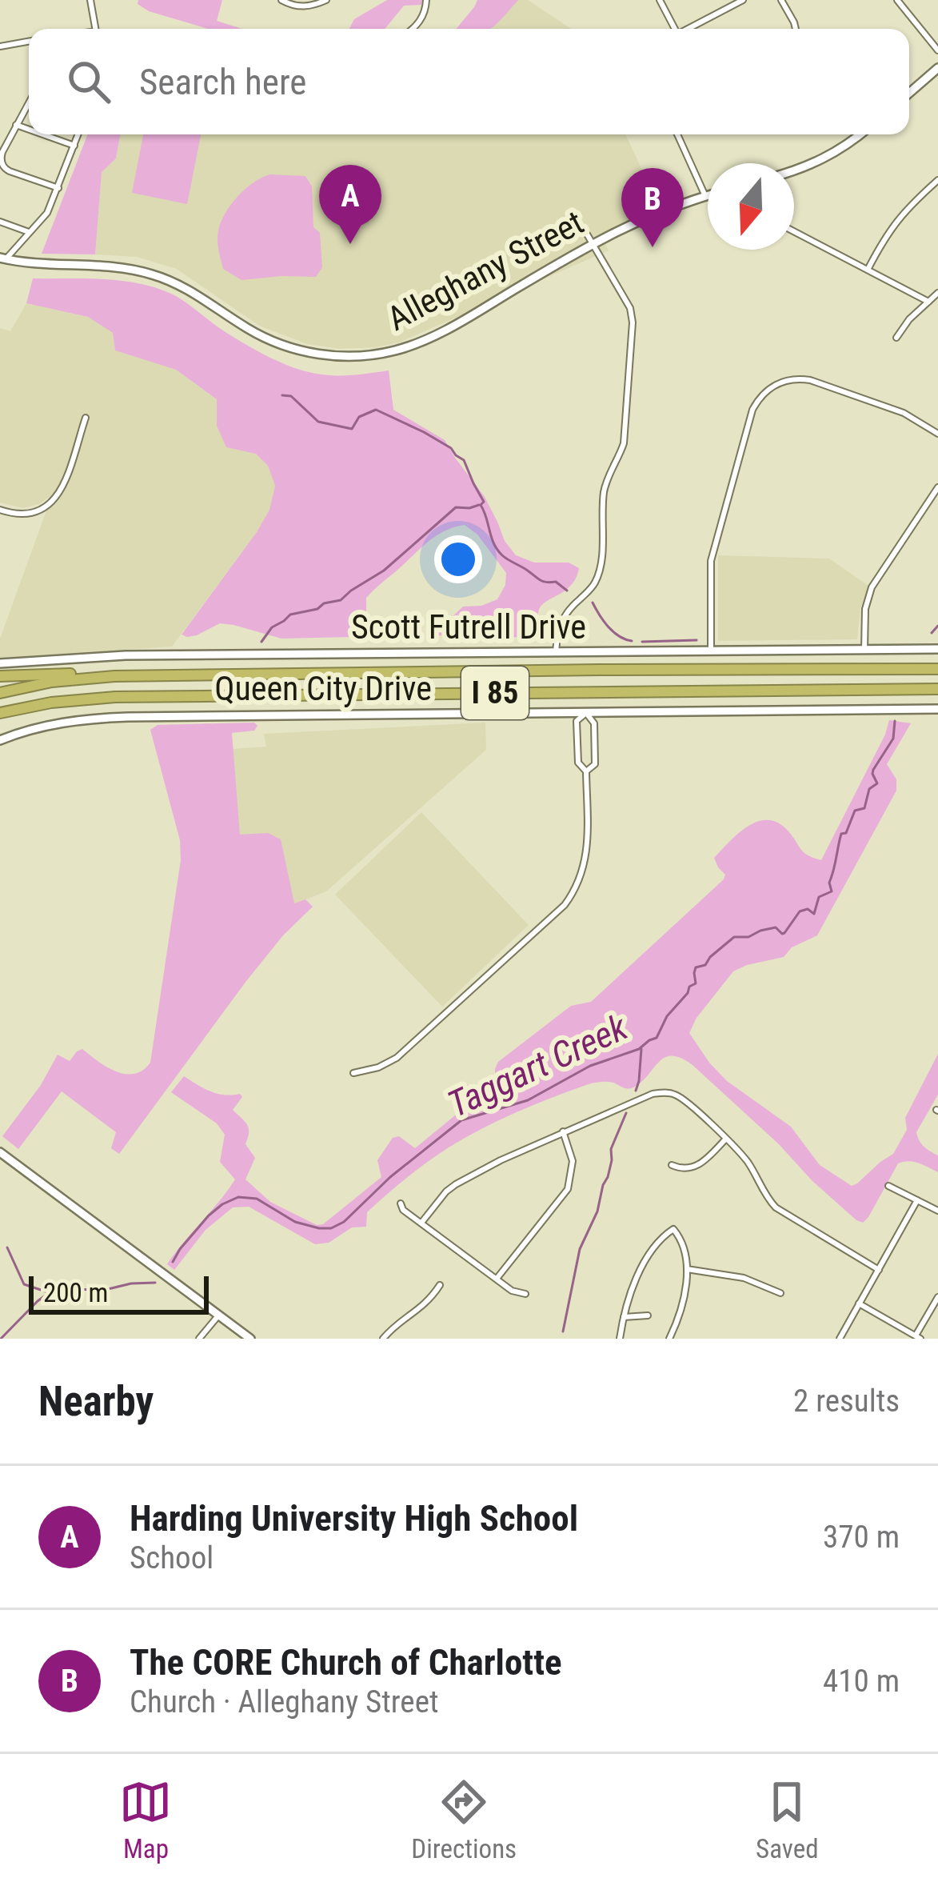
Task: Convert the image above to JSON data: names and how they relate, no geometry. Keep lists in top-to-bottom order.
{
  "streets": {
    "highway": ["I 85"],
    "street": ["Alleghany Street", "Scott Futrell Drive", "Queen City Drive"]
  },
  "water": ["Taggart Creek"],
  "scale_bar": "200 m",
  "north": "bottom",
  "page": {
    "search": "Search here",
    "pins": ["A", "B"],
    "scale": "200 m",
    "heading": ["Nearby", "2 results"],
    "list": [
      {
        "mark": "A",
        "name": "Harding University High School",
        "note": "School",
        "value": "370 m"
      },
      {
        "mark": "B",
        "name": "The CORE Church of Charlotte",
        "note": "Church · Alleghany Street",
        "value": "410 m"
      }
    ],
    "nav": ["Map", "Directions", "Saved"]
  }
}
